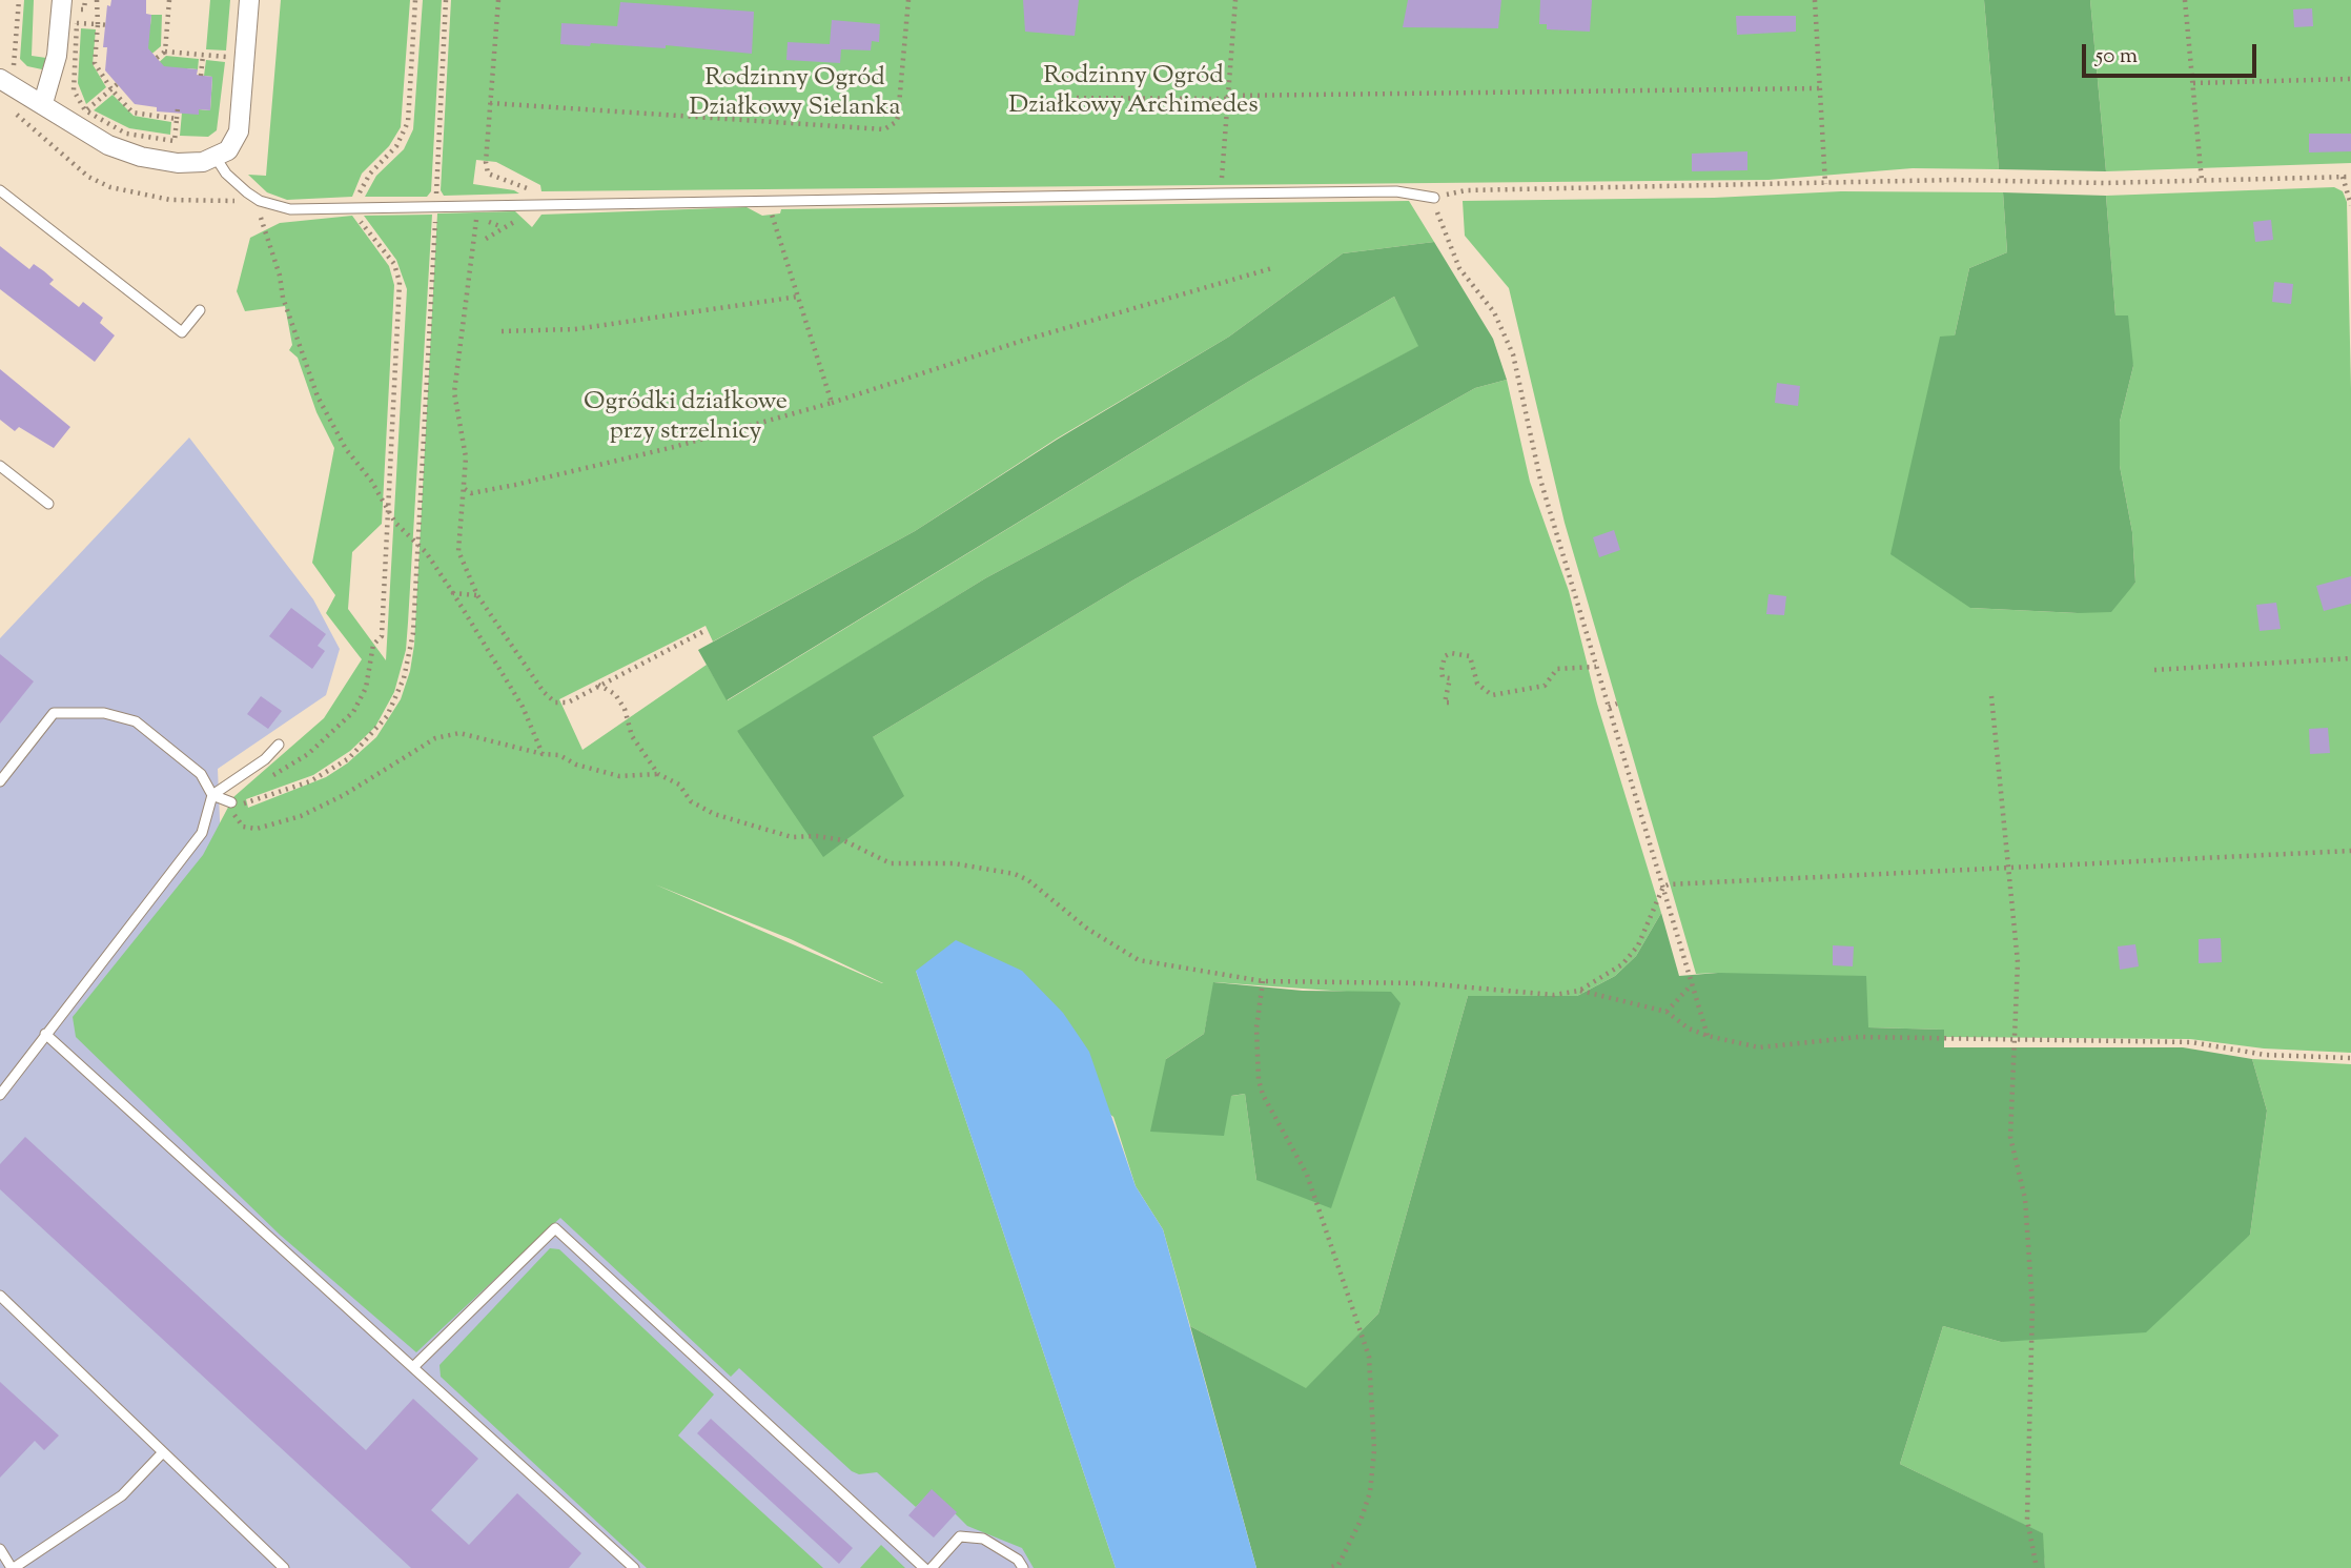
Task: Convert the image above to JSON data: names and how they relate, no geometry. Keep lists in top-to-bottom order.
{
  "parks": ["Rodzinny Ogród Działkowy Archimedes", "Rodzinny Ogród Działkowy Sielanka", "Ogródki działkowe przy strzelnicy"],
  "scale_bar": "50 m"
}
